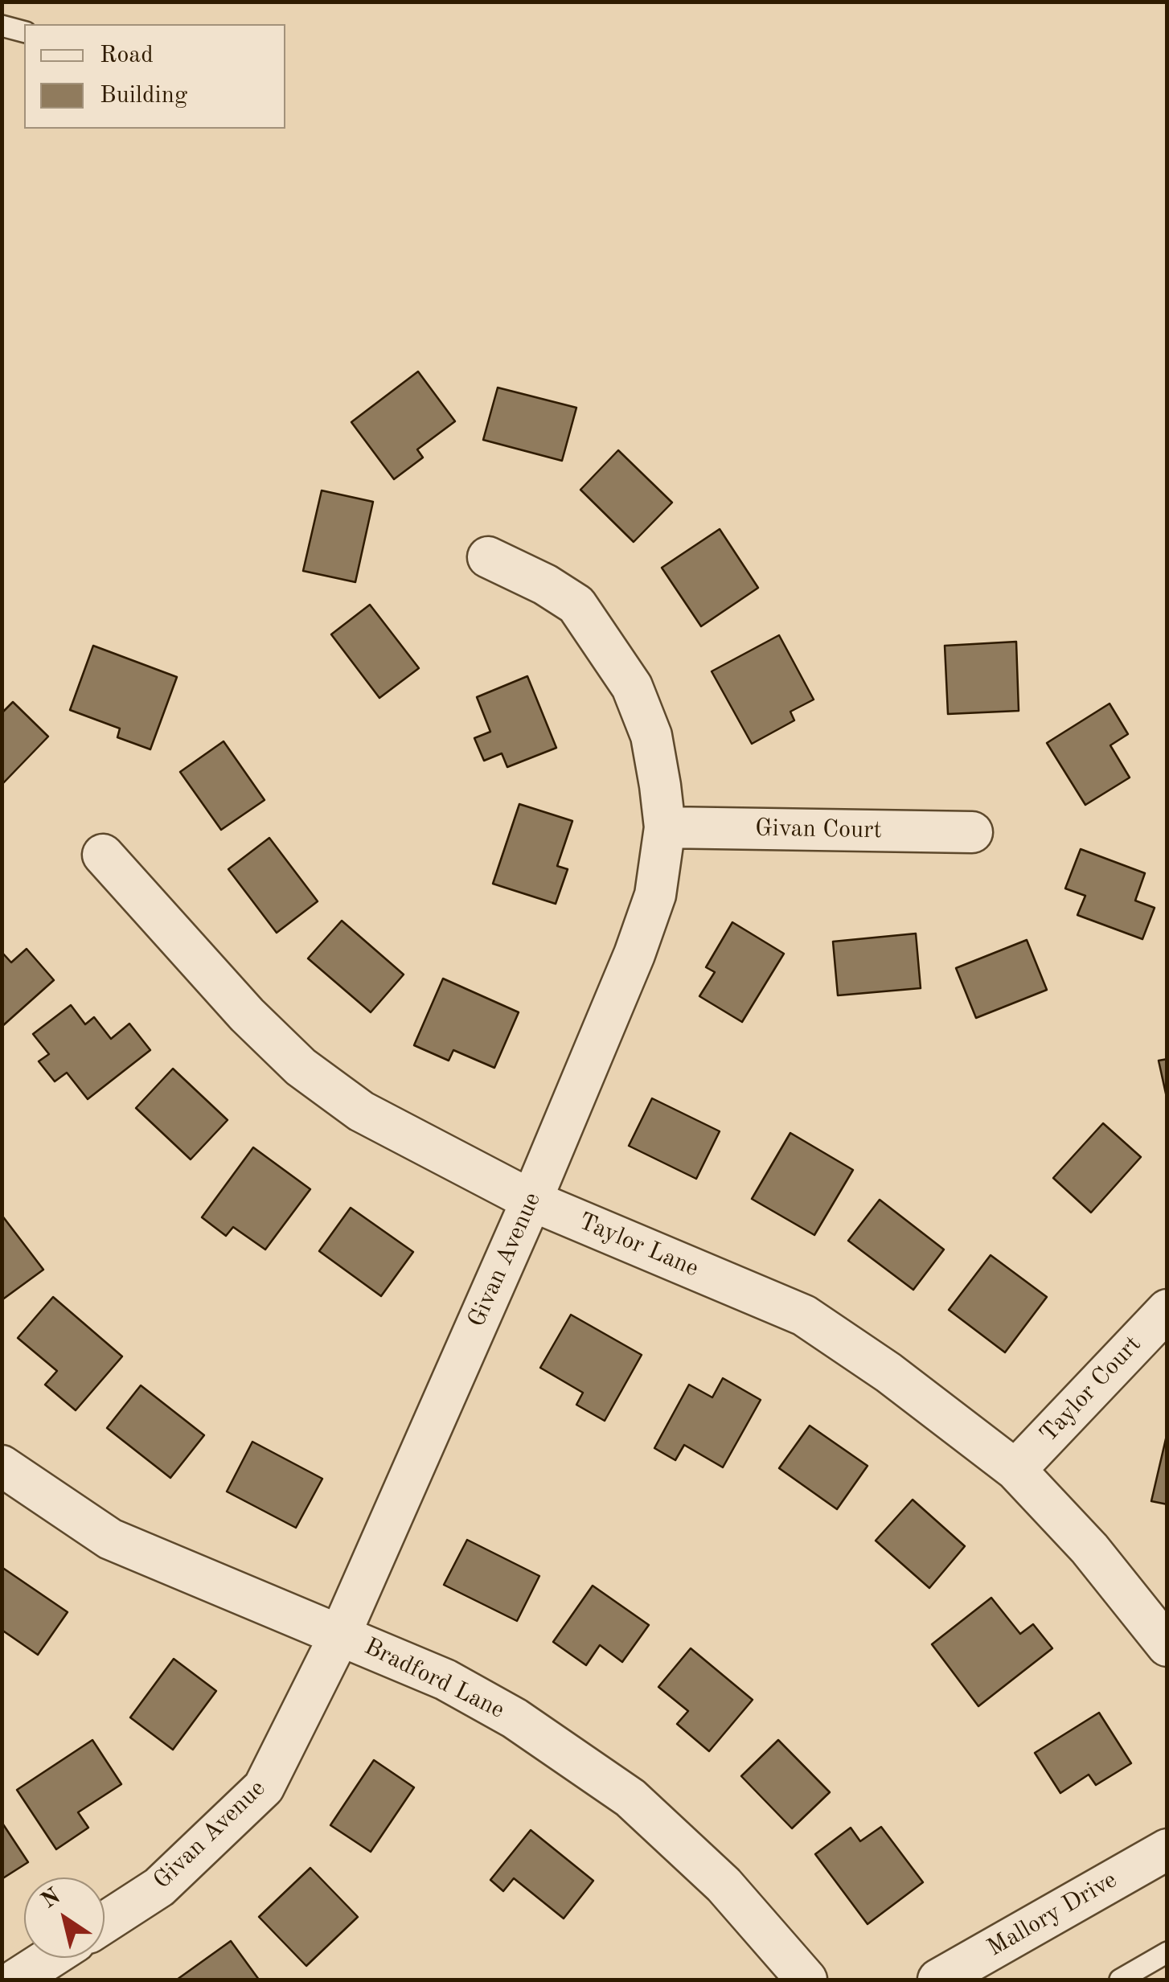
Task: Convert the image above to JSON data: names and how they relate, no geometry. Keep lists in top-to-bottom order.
{
  "streets": {
    "street": [
      "Givan Court",
      "Taylor Lane",
      "Givan Avenue",
      "Taylor Court",
      "Bradford Lane",
      "Mallory Drive"
    ]
  },
  "crossings": [
    ["Givan Court", "Givan Avenue"],
    ["Taylor Lane", "Givan Avenue"],
    ["Taylor Lane", "Taylor Court"],
    ["Givan Avenue", "Bradford Lane"]
  ],
  "legend": ["Road", "Building"],
  "north": "top left"
}
